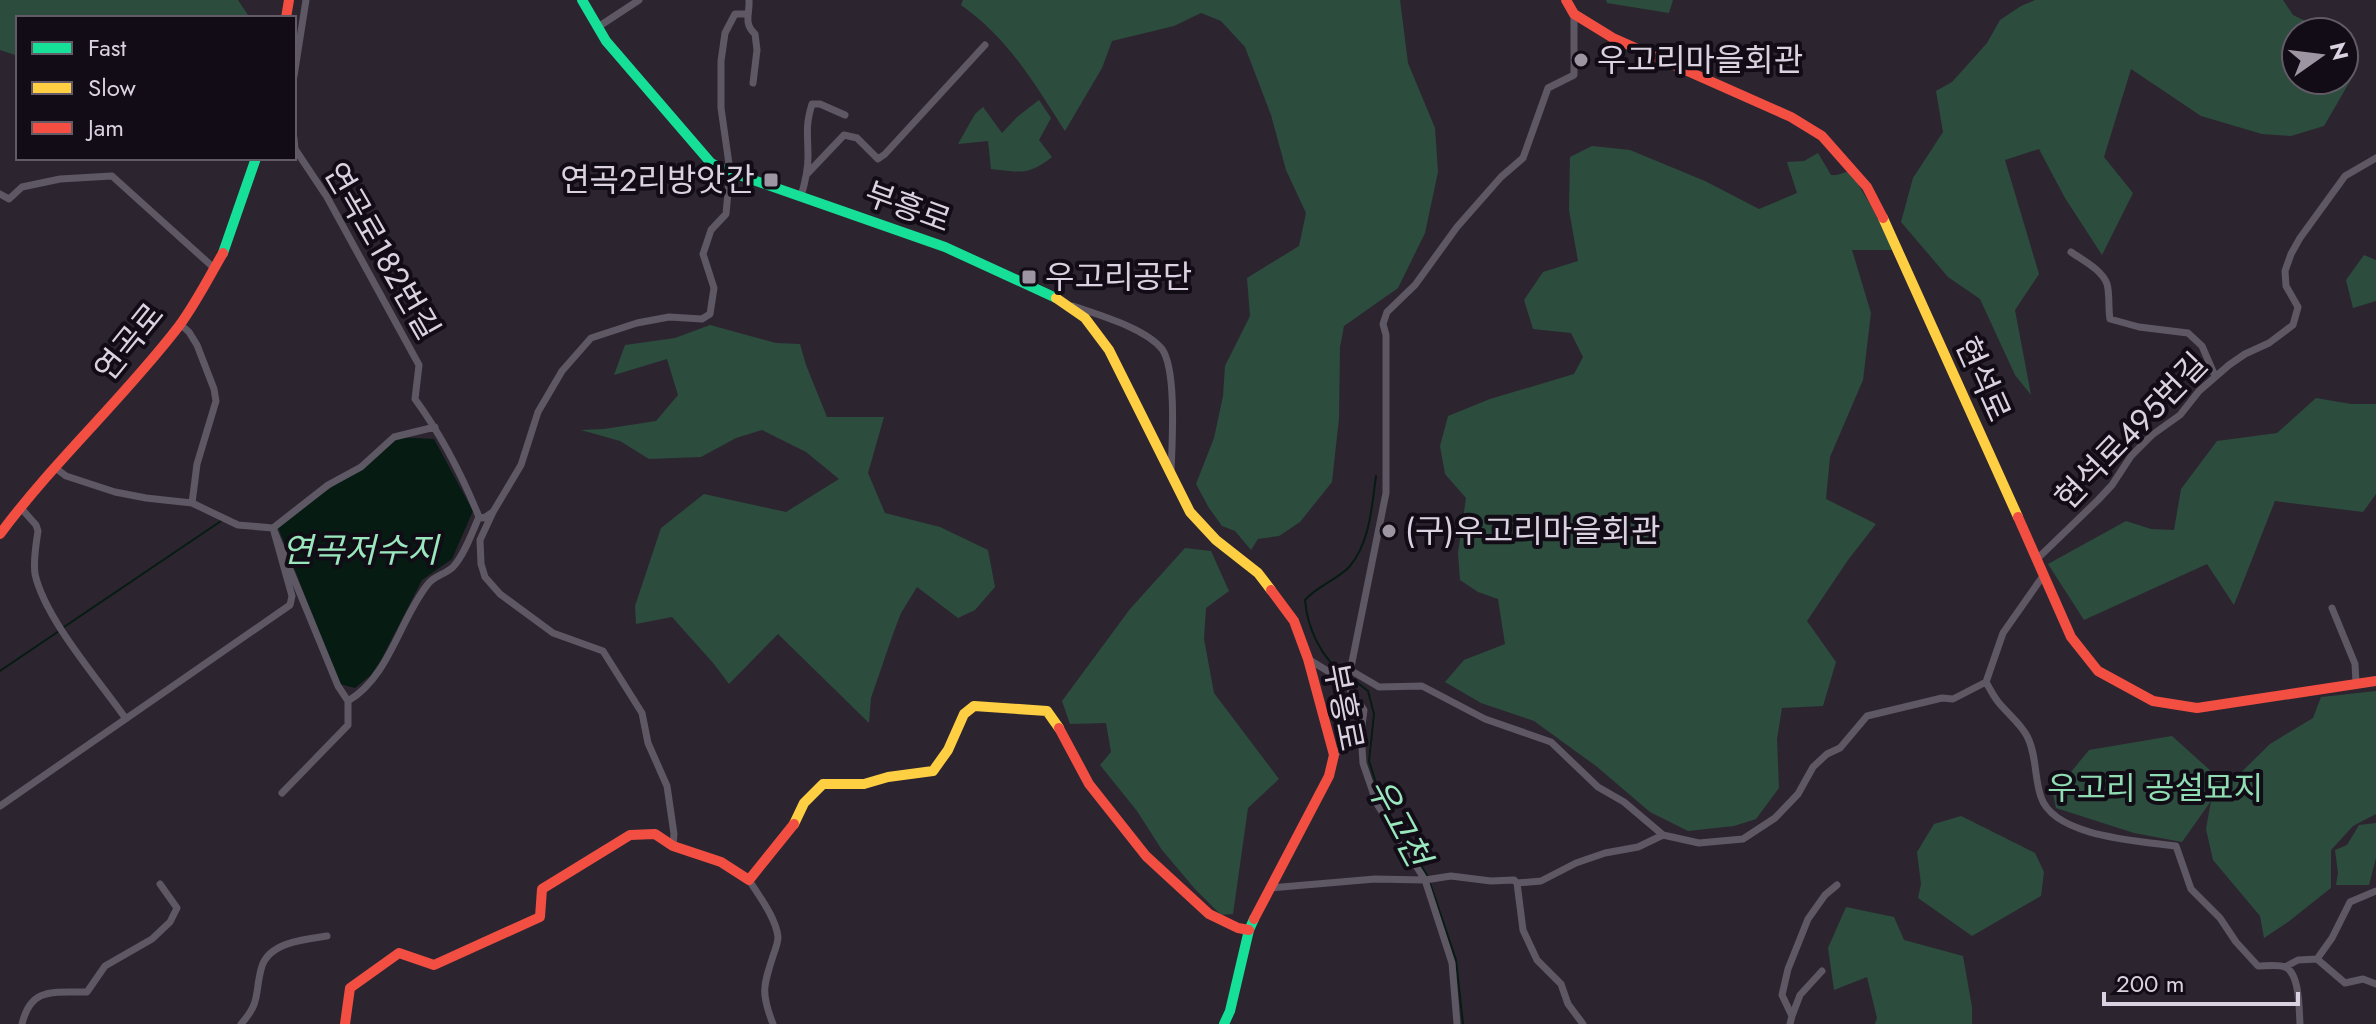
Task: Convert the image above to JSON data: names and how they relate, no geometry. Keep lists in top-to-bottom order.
{
  "streets": {
    "street": [
      "부흥로",
      "연곡로182번길",
      "연곡로",
      "현석로",
      "현석로495번길"
    ]
  },
  "crossings": [
    ["현석로", "현석로495번길"]
  ],
  "water": ["연곡저수지", "우고천"],
  "parks": ["우고리 공설묘지"],
  "places": {
    "other": ["우고리마을회관", "(구)우고리마을회관"],
    "transit": ["연곡2리방앗간", "우고리공단"]
  },
  "legend": ["Fast", "Slow", "Jam"],
  "scale_bar": "200 m",
  "north": "right"
}
